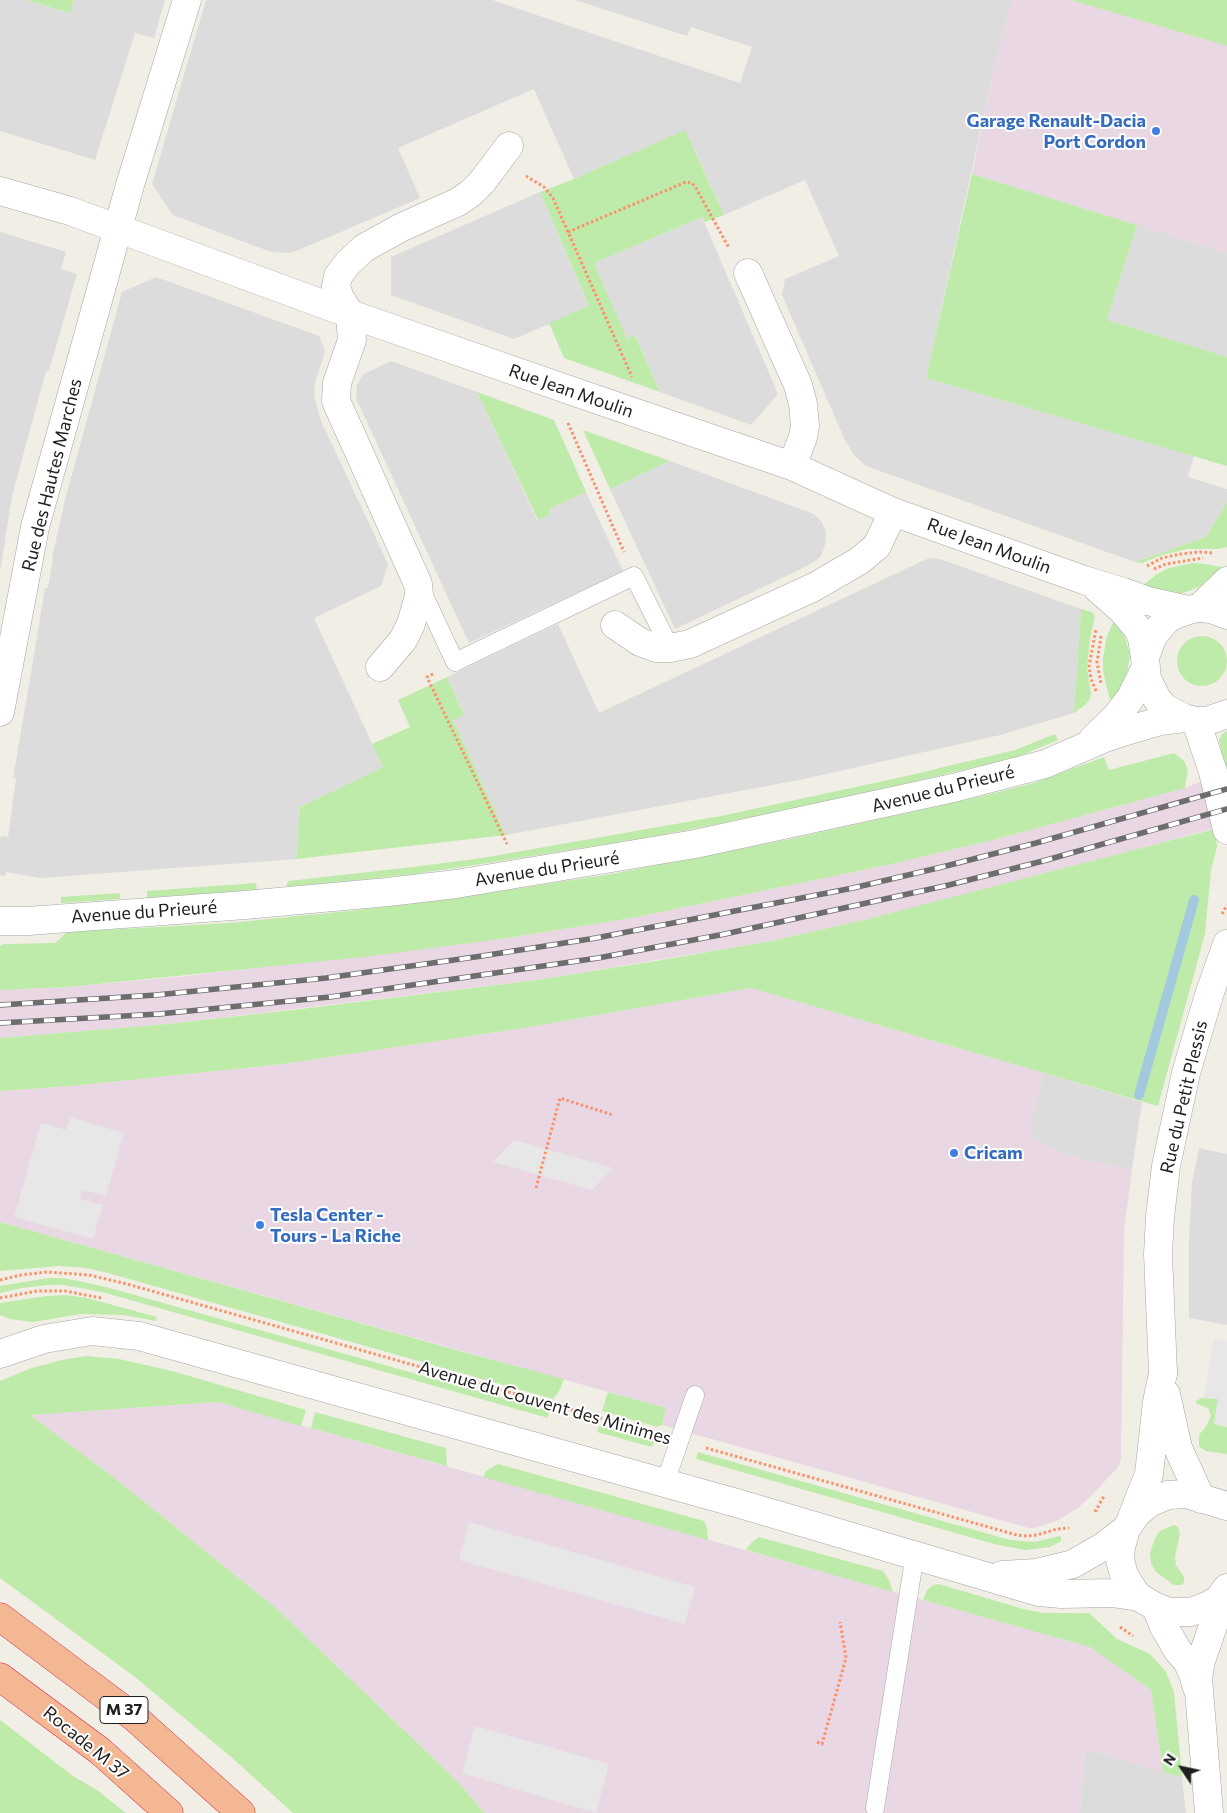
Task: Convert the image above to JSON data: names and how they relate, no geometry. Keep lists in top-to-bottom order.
{
  "streets": {
    "highway": ["M 37", "Rocade M 37"],
    "street": [
      "Rue Jean Moulin",
      "Rue des Hautes Marches",
      "Avenue du Prieuré",
      "Rue du Petit Plessis"
    ],
    "path": ["Avenue du Couvent des Minimes"]
  },
  "crossings": [
    ["Rue Jean Moulin", "Rue des Hautes Marches"],
    ["Rue Jean Moulin", "Avenue du Prieuré"]
  ],
  "places": ["Garage Renault-Dacia Port Cordon", "Cricam", "Tesla Center - Tours - La Riche"],
  "north": "top left"
}
